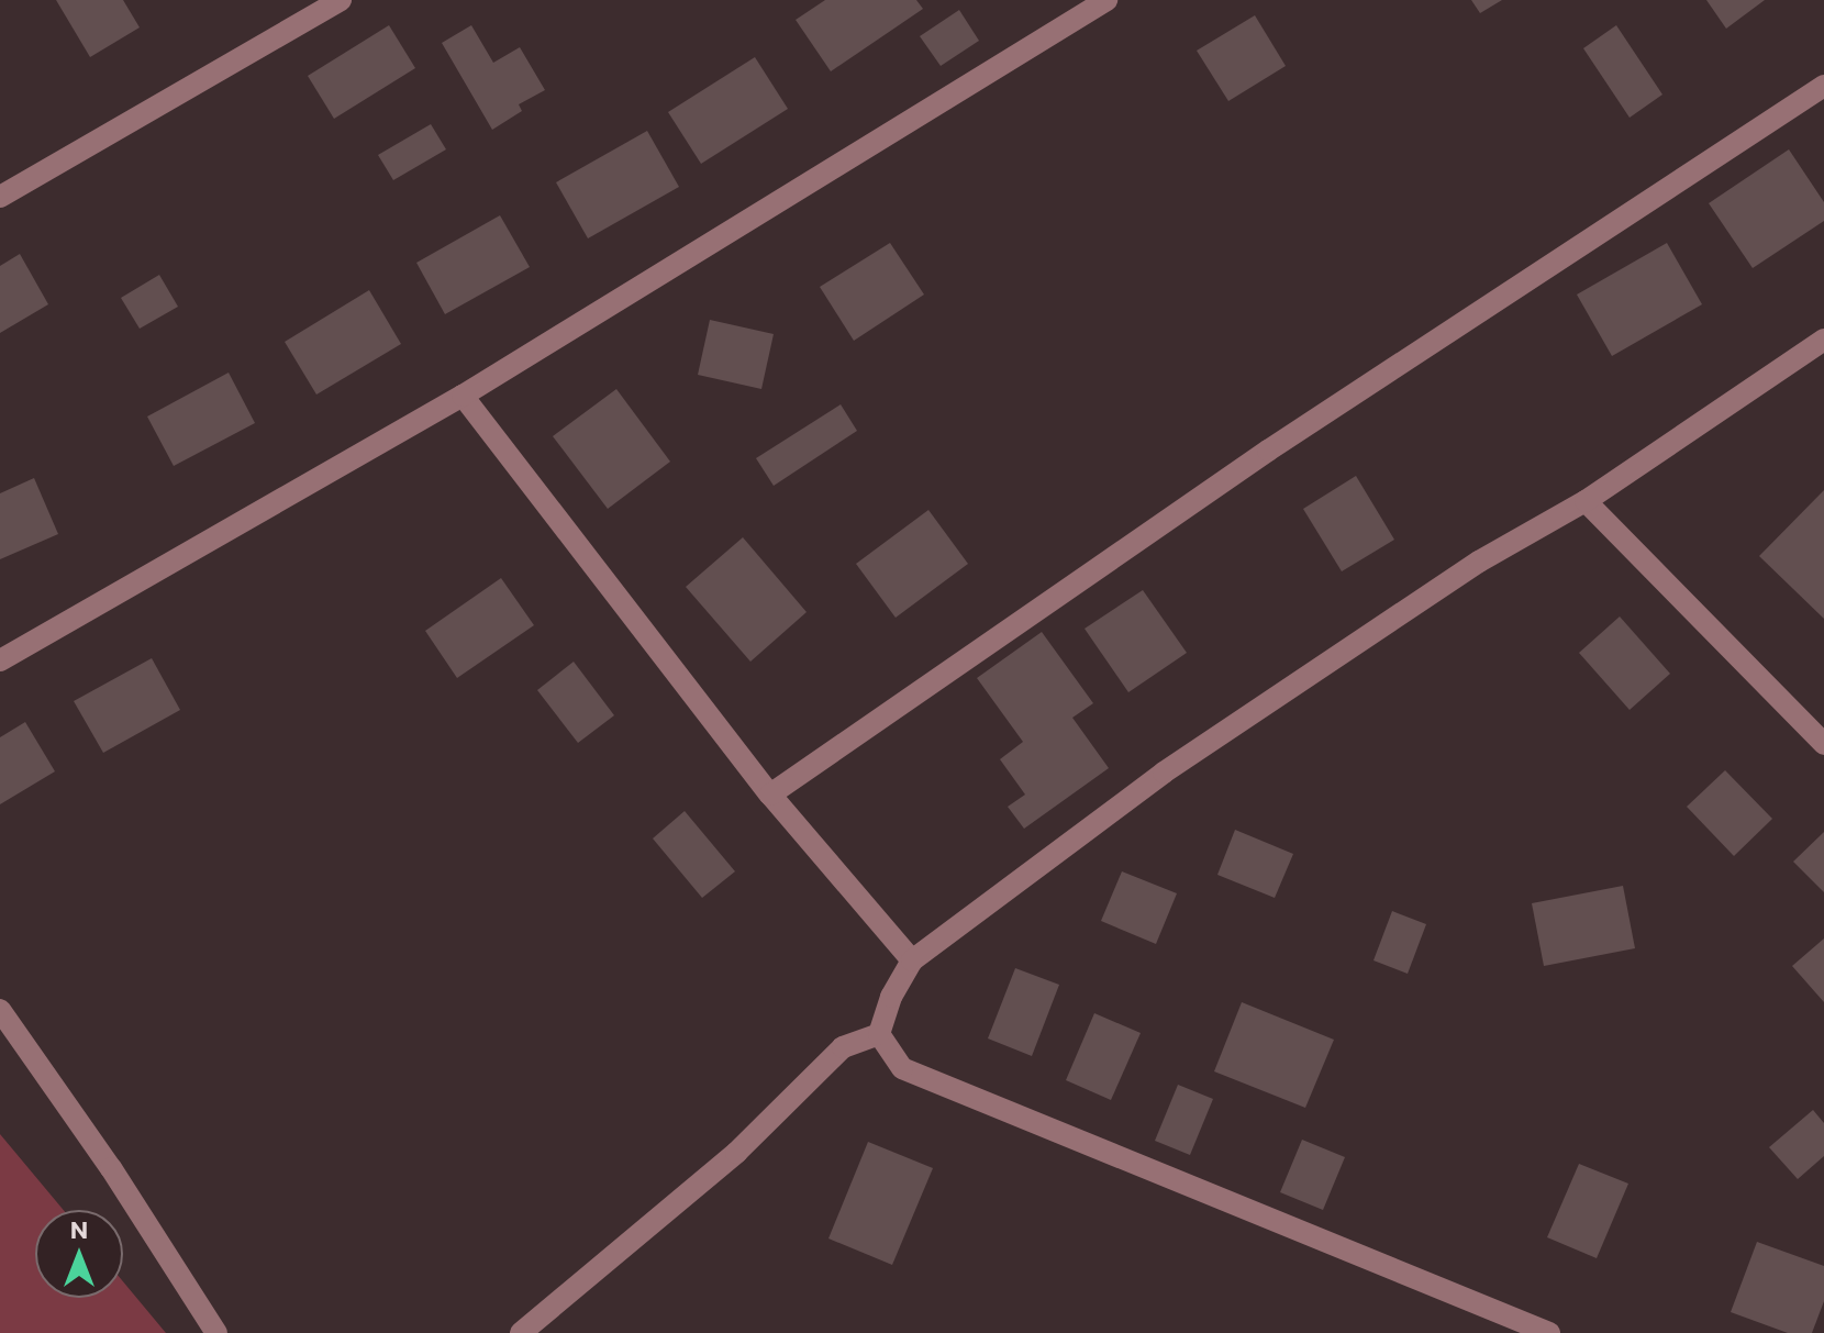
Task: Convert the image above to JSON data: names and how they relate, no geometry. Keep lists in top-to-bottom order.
{
  "north": "top"
}
